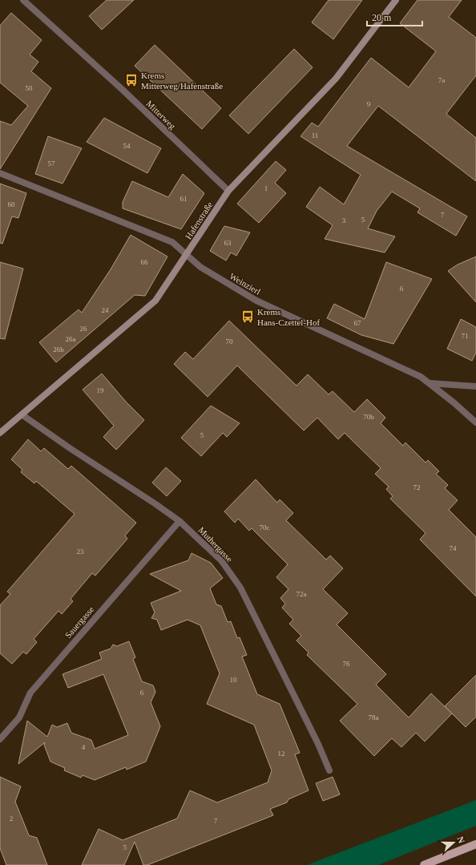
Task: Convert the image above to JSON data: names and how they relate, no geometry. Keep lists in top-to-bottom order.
{
  "streets": {
    "street": [
      "Mitterweg",
      "Hafenstraße",
      "Weinzierl",
      "Muthergasse",
      "Sauergasse"
    ]
  },
  "crossings": [
    ["Mitterweg", "Hafenstraße"],
    ["Hafenstraße", "Weinzierl"],
    ["Hafenstraße", "Muthergasse"],
    ["Muthergasse", "Sauergasse"]
  ],
  "places": {
    "bus stop": ["Krems Mitterweg/Hafenstraße", "Krems Hans-Czettel-Hof"]
  },
  "house_numbers": [
    "7a",
    "50",
    "9",
    "11",
    "54",
    "57",
    "1",
    "61",
    "60",
    "7",
    "5",
    "3",
    "63",
    "66",
    "6",
    "24",
    "67",
    "26",
    "71",
    "26a",
    "70",
    "26b",
    "19",
    "70b",
    "5",
    "72",
    "70c",
    "74",
    "23",
    "72a",
    "76",
    "10",
    "6",
    "78a",
    "4",
    "12",
    "2",
    "7",
    "5"
  ],
  "scale_bar": "20 m",
  "north": "right"
}
